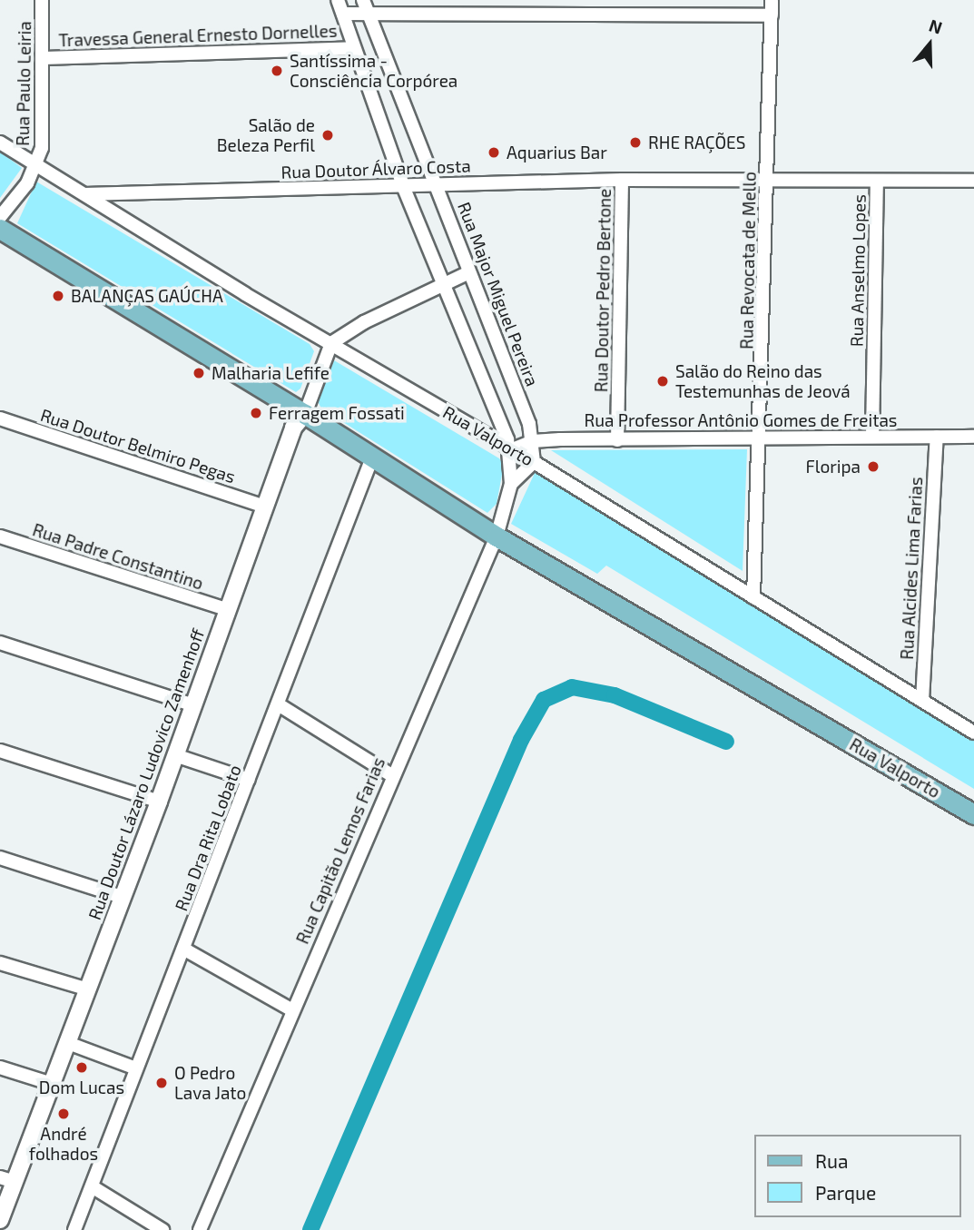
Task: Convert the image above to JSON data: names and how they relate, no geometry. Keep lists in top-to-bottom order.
{
  "streets": {
    "main road": ["Rua Valporto"],
    "street": [
      "Travessa General Ernesto Dornelles",
      "Rua Paulo Leiria",
      "Rua Doutor Álvaro Costa",
      "Rua Revocata de Mello",
      "Rua Anselmo Lopes",
      "Rua Doutor Pedro Bertone",
      "Rua Major Miguel Pereira",
      "Rua Professor Antônio Gomes de Freitas",
      "Rua Doutor Belmiro Pegas",
      "Rua Padre Constantino",
      "Rua Alcides Lima Farias",
      "Rua Doutor Lázaro Ludovico Zamenhoff",
      "Rua Dra Rita Lobato",
      "Rua Capitão Lemos Farias"
    ]
  },
  "crossings": [
    ["Travessa General Ernesto Dornelles", "Rua Paulo Leiria"],
    ["Rua Paulo Leiria", "Rua Valporto"],
    ["Rua Doutor Álvaro Costa", "Rua Revocata de Mello"],
    ["Rua Doutor Álvaro Costa", "Rua Anselmo Lopes"],
    ["Rua Doutor Álvaro Costa", "Rua Doutor Pedro Bertone"],
    ["Rua Doutor Álvaro Costa", "Rua Major Miguel Pereira"],
    ["Rua Doutor Álvaro Costa", "Rua Valporto"],
    ["Rua Revocata de Mello", "Rua Professor Antônio Gomes de Freitas"],
    ["Rua Revocata de Mello", "Rua Valporto"],
    ["Rua Anselmo Lopes", "Rua Professor Antônio Gomes de Freitas"],
    ["Rua Doutor Pedro Bertone", "Rua Professor Antônio Gomes de Freitas"],
    ["Rua Major Miguel Pereira", "Rua Professor Antônio Gomes de Freitas"],
    ["Rua Major Miguel Pereira", "Rua Valporto"],
    ["Rua Professor Antônio Gomes de Freitas", "Rua Valporto"],
    ["Rua Professor Antônio Gomes de Freitas", "Rua Alcides Lima Farias"],
    ["Rua Professor Antônio Gomes de Freitas", "Rua Capitão Lemos Farias"],
    ["Rua Valporto", "Rua Alcides Lima Farias"],
    ["Rua Valporto", "Rua Doutor Lázaro Ludovico Zamenhoff"],
    ["Rua Valporto", "Rua Dra Rita Lobato"],
    ["Rua Valporto", "Rua Capitão Lemos Farias"],
    ["Rua Doutor Belmiro Pegas", "Rua Doutor Lázaro Ludovico Zamenhoff"],
    ["Rua Padre Constantino", "Rua Doutor Lázaro Ludovico Zamenhoff"]
  ],
  "places": [
    "Santíssima - Consciência Corpórea",
    "Salão de Beleza Perfil",
    "RHE RAÇÕES",
    "Aquarius Bar",
    "BALANÇAS GAÚCHA",
    "Malharia Lefife",
    "Salão do Reino das Testemunhas de Jeová",
    "Ferragem Fossati",
    "Floripa",
    "Dom Lucas",
    "O Pedro Lava Jato",
    "André folhados"
  ],
  "legend": ["Rua", "Parque"],
  "north": "top"
}
